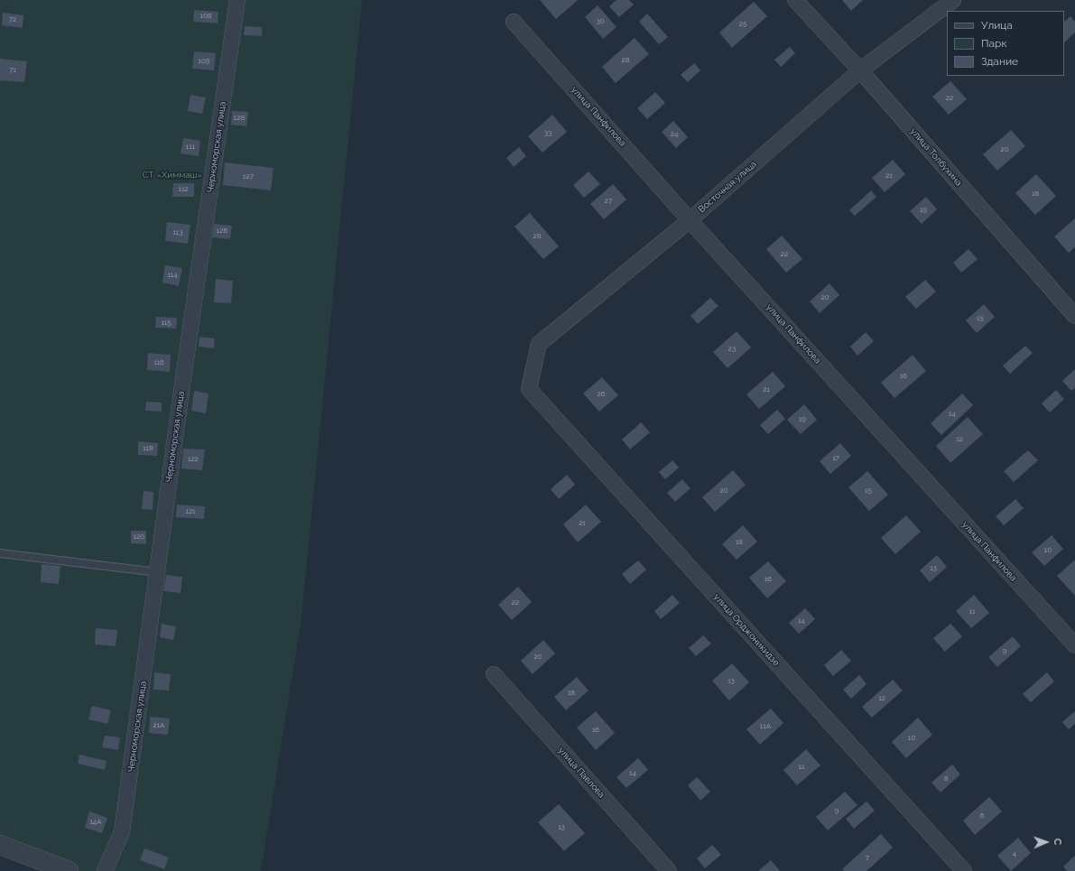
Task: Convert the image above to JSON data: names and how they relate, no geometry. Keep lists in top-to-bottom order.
{
  "streets": {
    "street": [
      "улица Панфилова",
      "Черноморская улица",
      "улица Толбухина",
      "Восточная улица",
      "улица Орджоникидзе",
      "улица Павлова"
    ]
  },
  "crossings": [
    ["улица Панфилова", "Восточная улица"],
    ["улица Толбухина", "Восточная улица"],
    ["Восточная улица", "улица Орджоникидзе"]
  ],
  "parks": ["СТ «Химмаш»"],
  "house_numbers": [
    "108",
    "72",
    "30",
    "25",
    "28",
    "109",
    "71",
    "22",
    "128",
    "33",
    "24",
    "111",
    "20",
    "21",
    "127",
    "112",
    "18",
    "27",
    "19",
    "126",
    "113",
    "28",
    "22",
    "114",
    "20",
    "15",
    "115",
    "23",
    "116",
    "16",
    "21",
    "26",
    "14",
    "19",
    "12",
    "118",
    "17",
    "122",
    "20",
    "15",
    "121",
    "21",
    "120",
    "18",
    "10",
    "13",
    "16",
    "22",
    "11",
    "14",
    "9",
    "20",
    "13",
    "18",
    "12",
    "21А",
    "11А",
    "16",
    "10",
    "11",
    "14",
    "8",
    "9",
    "6",
    "14А",
    "13",
    "4",
    "7"
  ],
  "legend": ["Улица", "Парк", "Здание"],
  "north": "right"
}
